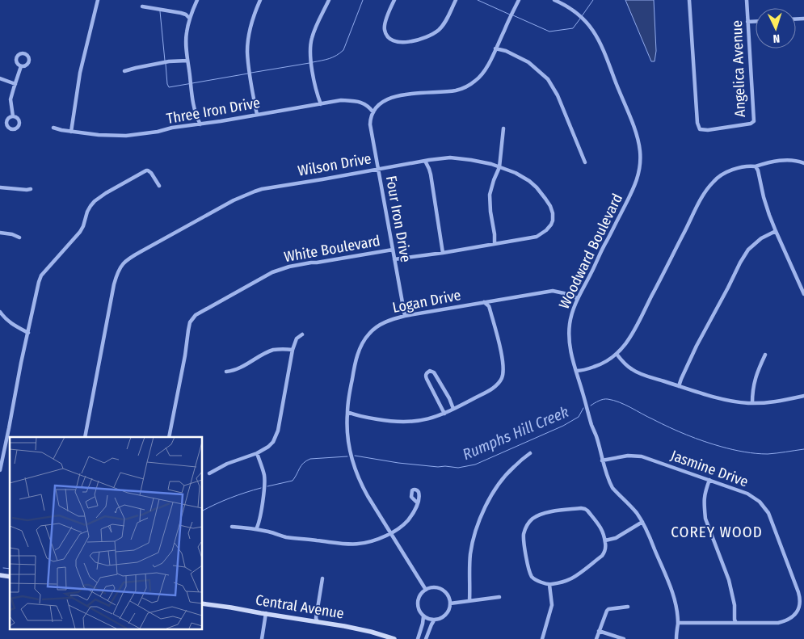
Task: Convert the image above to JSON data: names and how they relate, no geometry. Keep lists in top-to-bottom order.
{
  "streets": {
    "street": [
      "Angelica Avenue",
      "Three Iron Drive",
      "Wilson Drive",
      "Four Iron Drive",
      "White Boulevard",
      "Woodward Boulevard",
      "Logan Drive",
      "Jasmine Drive",
      "Central Avenue"
    ]
  },
  "crossings": [
    ["Three Iron Drive", "Four Iron Drive"],
    ["Wilson Drive", "Four Iron Drive"],
    ["Four Iron Drive", "White Boulevard"],
    ["Four Iron Drive", "Logan Drive"],
    ["Woodward Boulevard", "Logan Drive"],
    ["Woodward Boulevard", "Jasmine Drive"]
  ],
  "districts": ["COREY WOOD"],
  "water": ["Rumphs Hill Creek"],
  "north": "bottom"
}
